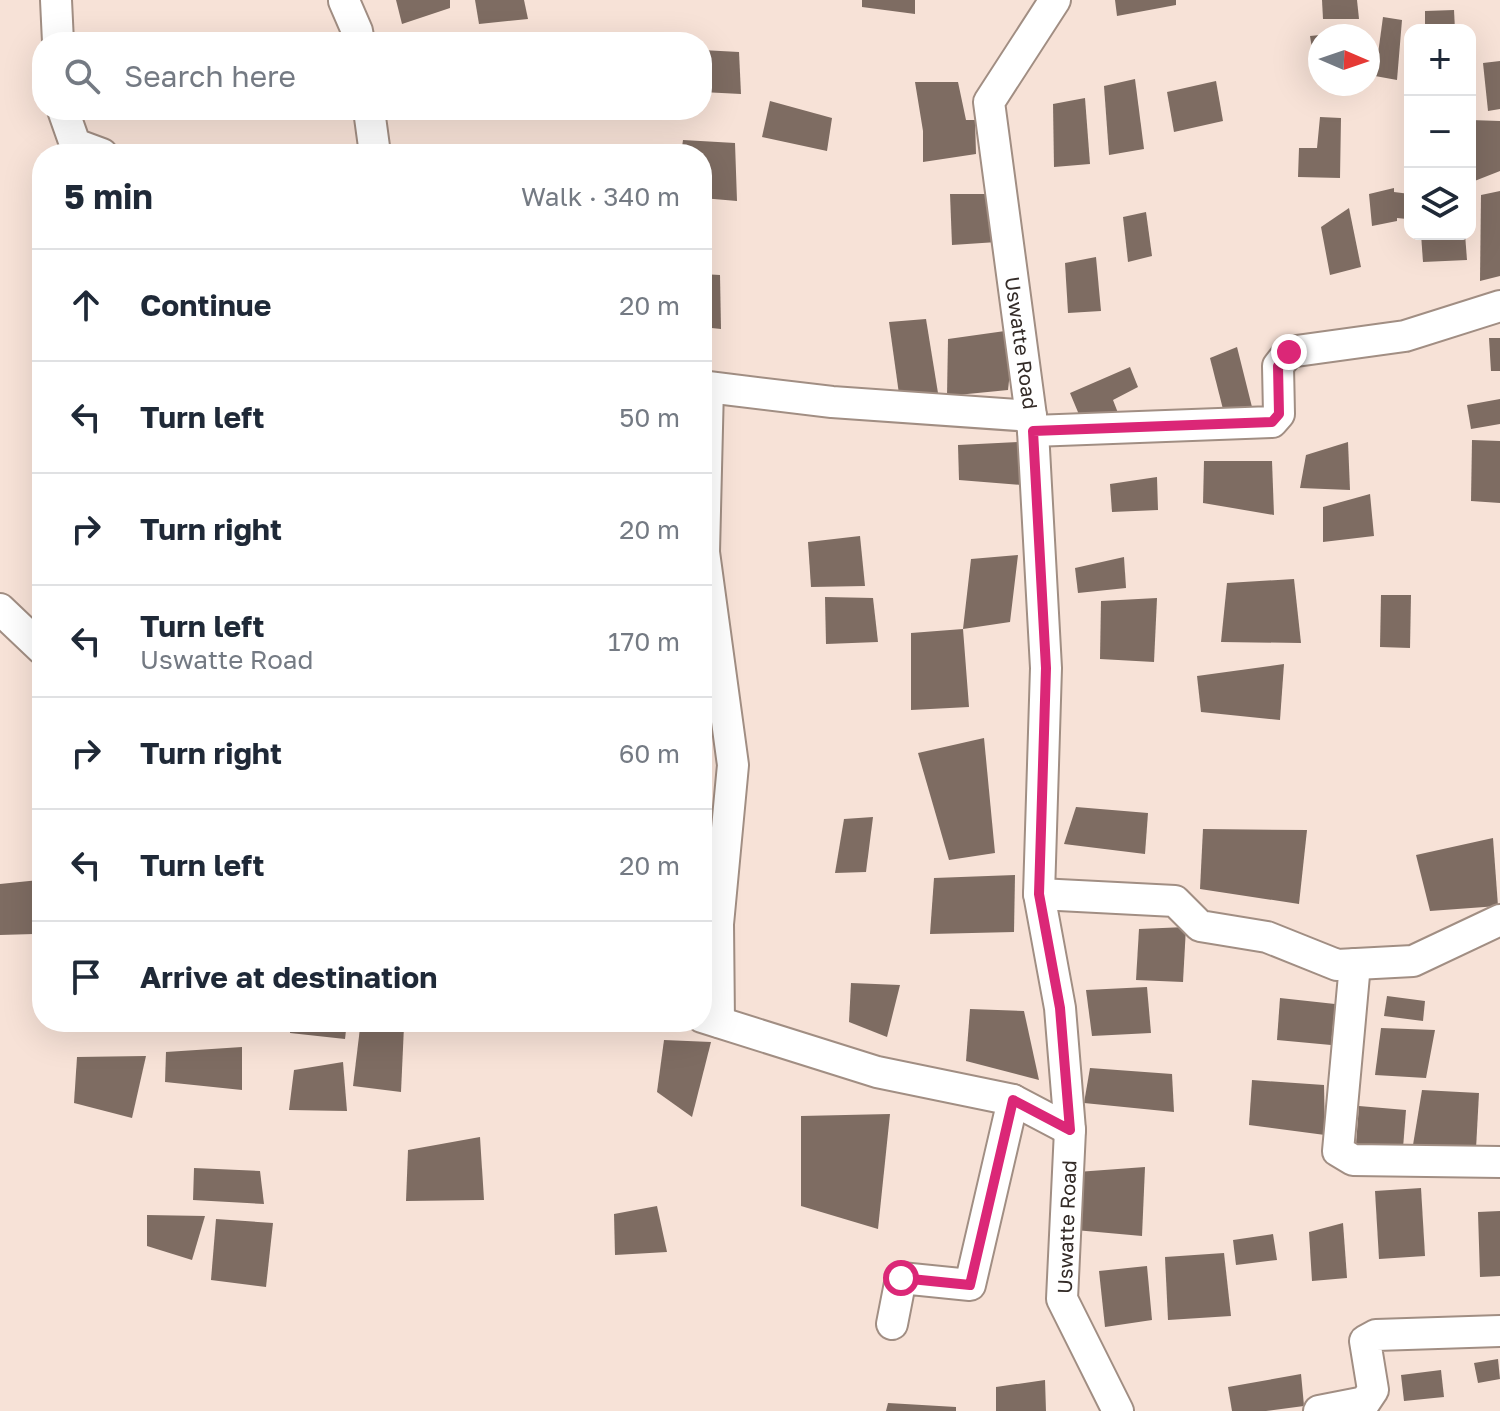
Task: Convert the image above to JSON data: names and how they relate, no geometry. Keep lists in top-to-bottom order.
{
  "streets": {
    "street": ["Uswatte Road"]
  },
  "north": "right",
  "page": {
    "map_buttons": ["+", "−"],
    "search": "Search here",
    "heading": ["5 min", "Walk · 340 m"],
    "list": [
      ["Continue", "20 m"],
      ["Turn left", "50 m"],
      ["Turn right", "20 m"],
      ["Turn left", "Uswatte Road", "170 m"],
      ["Turn right", "60 m"],
      ["Turn left", "20 m"],
      "Arrive at destination"
    ]
  }
}
